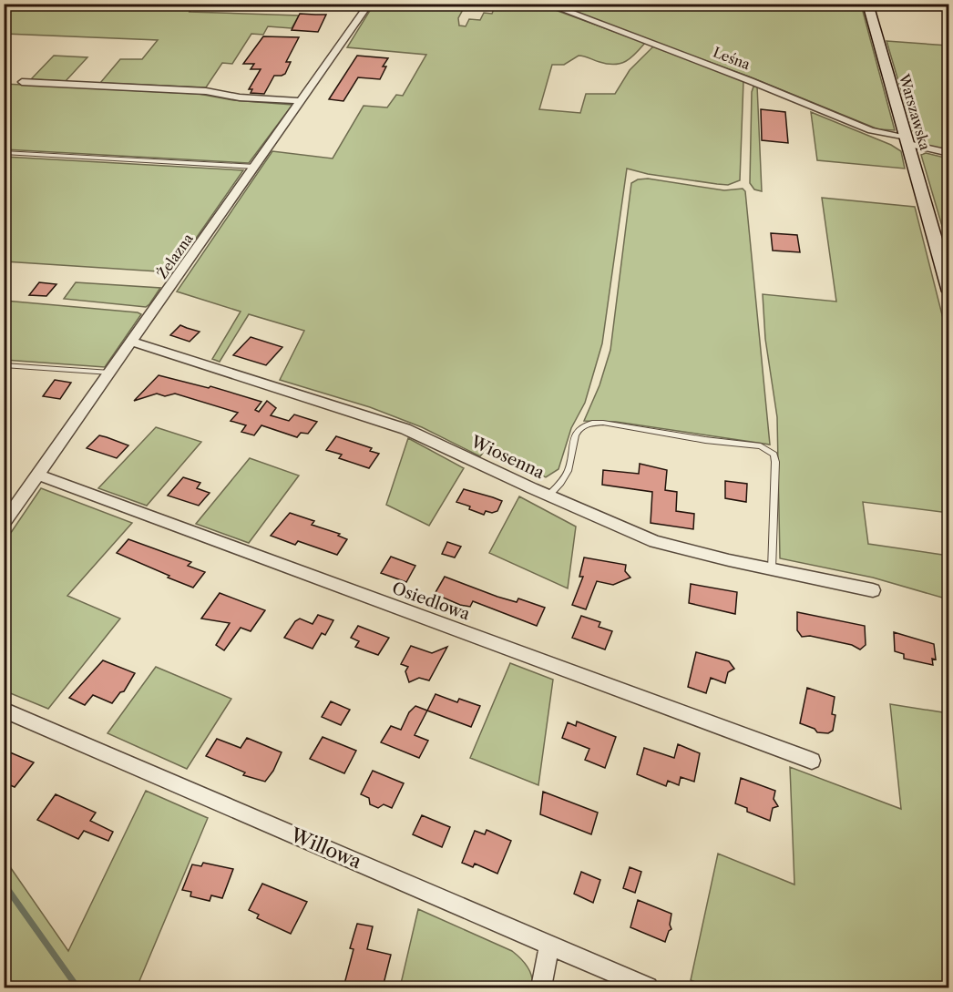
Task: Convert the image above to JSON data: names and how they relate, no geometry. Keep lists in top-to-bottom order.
{
  "streets": {
    "street": [
      "Leśna",
      "Warszawska",
      "Żelazna",
      "Wiosenna",
      "Osiedlowa",
      "Willowa"
    ]
  },
  "crossings": [
    ["Leśna", "Warszawska"],
    ["Żelazna", "Wiosenna"],
    ["Żelazna", "Osiedlowa"]
  ]
}
